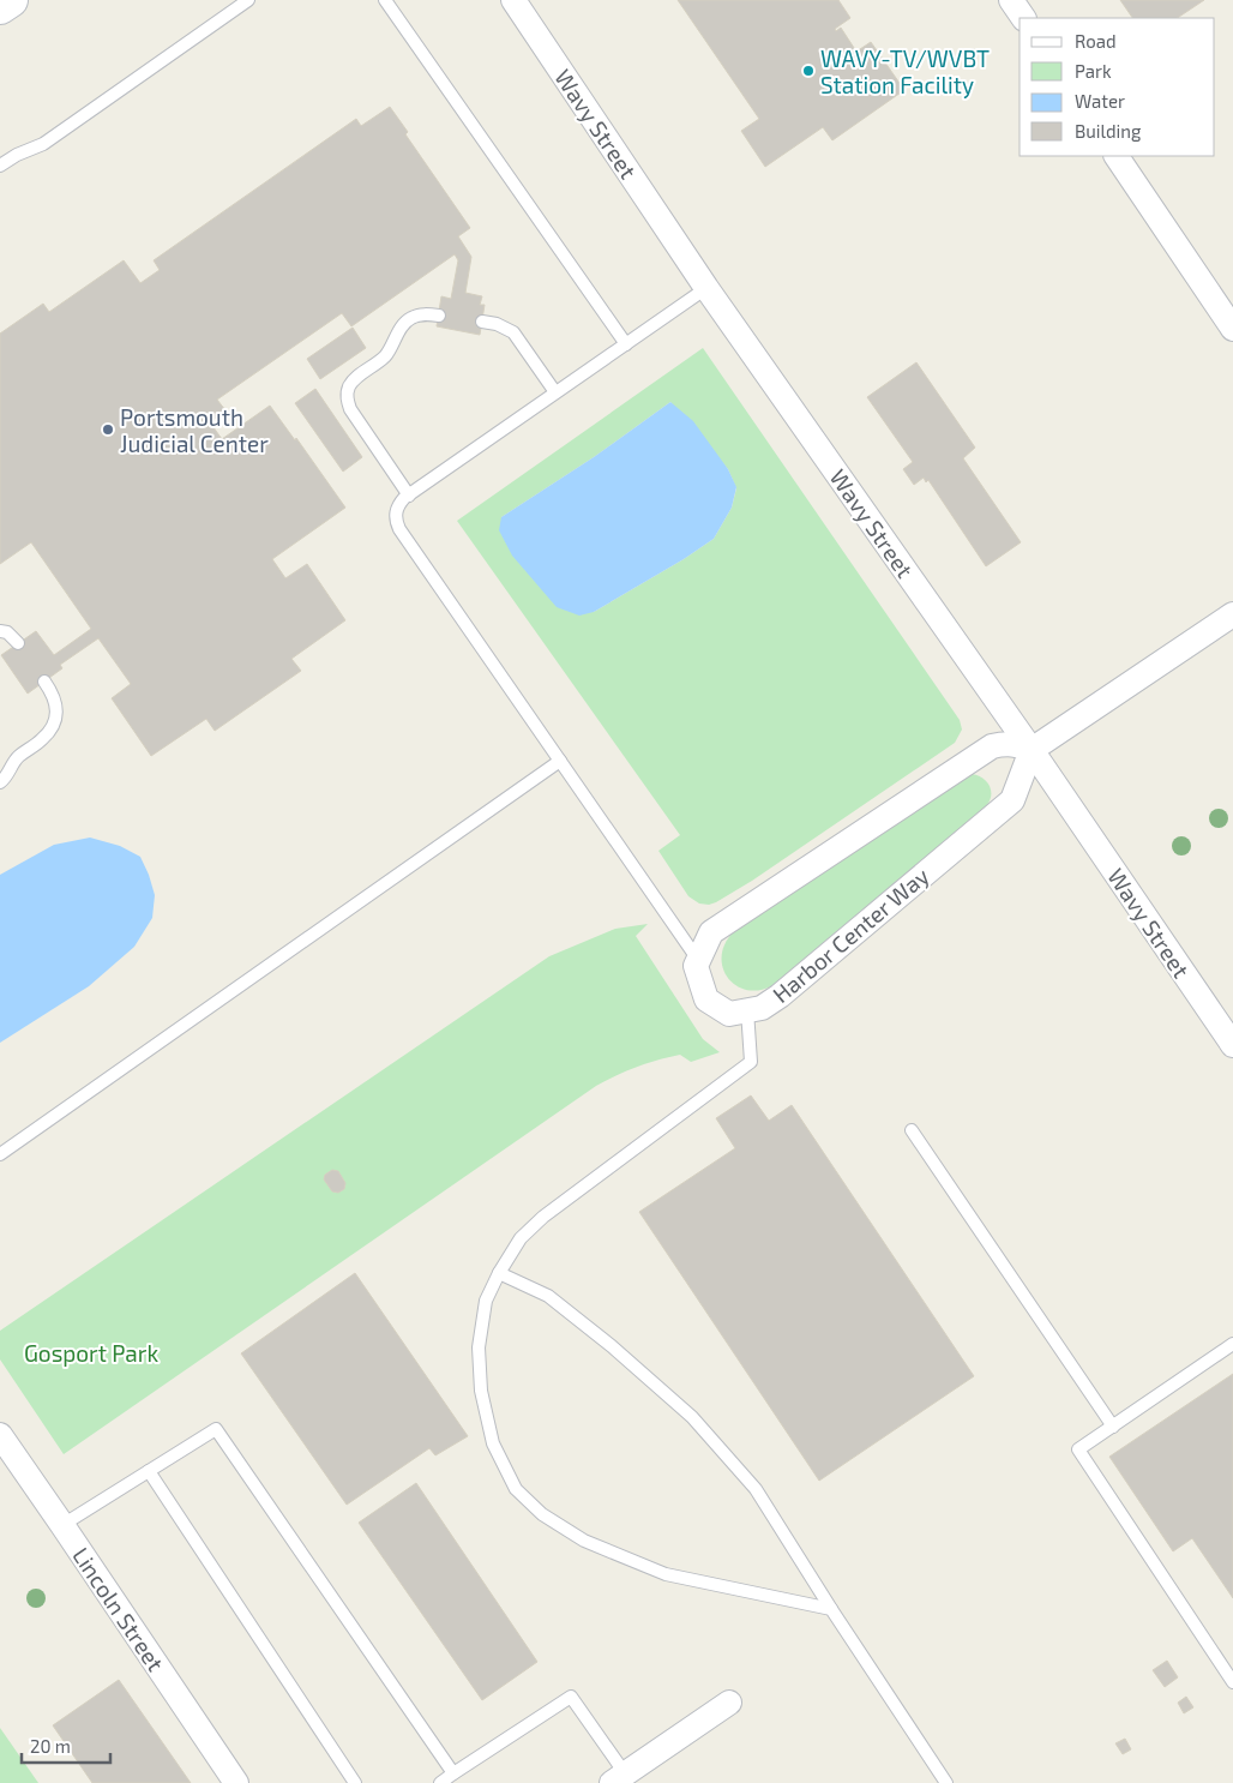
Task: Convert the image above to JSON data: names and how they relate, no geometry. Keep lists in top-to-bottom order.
{
  "streets": {
    "street": ["Wavy Street", "Harbor Center Way", "Lincoln Street"]
  },
  "crossings": [
    ["Wavy Street", "Harbor Center Way"]
  ],
  "parks": ["Gosport Park"],
  "places": ["WAVY-TV/WVBT Station Facility", "Portsmouth Judicial Center"],
  "legend": [
    "Road",
    "Park",
    "Water",
    "Building"
  ],
  "scale_bar": "20 m"
}
